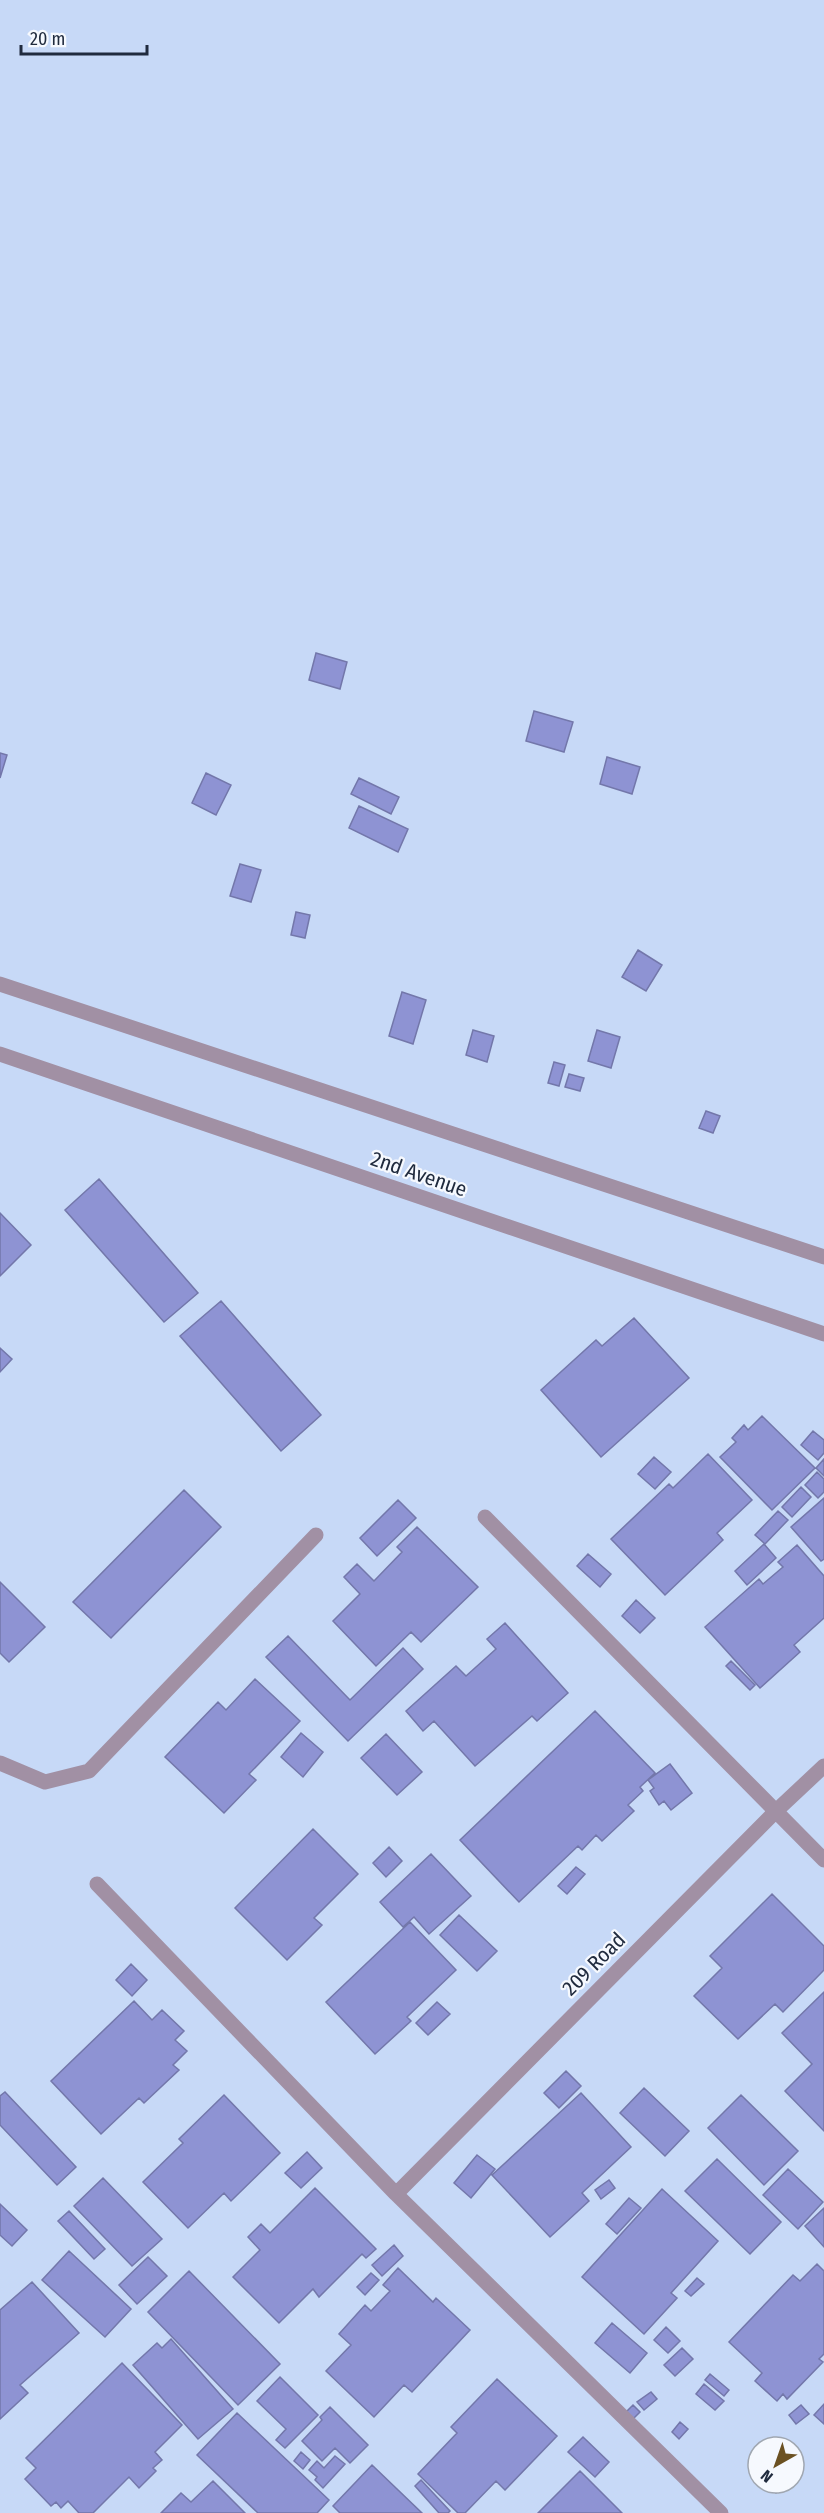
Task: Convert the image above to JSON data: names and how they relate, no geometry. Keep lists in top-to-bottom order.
{
  "streets": {
    "street": ["2nd Avenue", "209 Road"]
  },
  "scale_bar": "20 m",
  "north": "bottom left"
}
